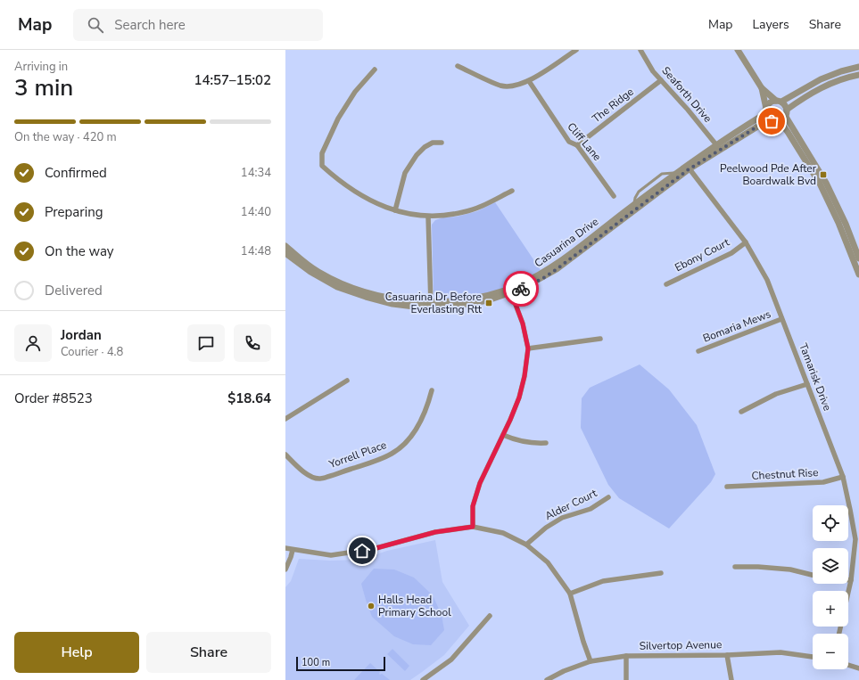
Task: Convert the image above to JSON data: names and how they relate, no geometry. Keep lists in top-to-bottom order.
{
  "streets": {
    "street": [
      "Seaforth Drive",
      "The Ridge",
      "Cliff Lane",
      "Casuarina Drive",
      "Ebony Court",
      "Bomaria Mews",
      "Tamarisk Drive",
      "Yorrell Place",
      "Chestnut Rise",
      "Alder Court",
      "Silvertop Avenue"
    ]
  },
  "crossings": [
    ["Seaforth Drive", "The Ridge"],
    ["Seaforth Drive", "Casuarina Drive"],
    ["The Ridge", "Cliff Lane"],
    ["Casuarina Drive", "Tamarisk Drive"],
    ["Ebony Court", "Tamarisk Drive"],
    ["Bomaria Mews", "Tamarisk Drive"],
    ["Tamarisk Drive", "Chestnut Rise"]
  ],
  "places": {
    "transit": ["Peelwood Pde After Boardwalk Bvd", "Casuarina Dr Before Everlasting Rtt"],
    "other": ["Halls Head Primary School"]
  },
  "scale_bar": "100 m",
  "page": {
    "header": "Map",
    "search": "Search here",
    "nav": ["Map", "Layers", "Share"],
    "heading": ["3 min", "Arriving in", "14:57–15:02"],
    "panel": [
      "Jordan",
      "Courier · 4.8",
      "Order #8523",
      "$18.64"
    ],
    "bar": "On the way · 420 m",
    "list": [
      ["Confirmed", "14:34"],
      ["Preparing", "14:40"],
      ["On the way", "14:48"],
      "Delivered"
    ],
    "map_buttons": ["+", "−"],
    "buttons": ["Help", "Share"],
    "scale": "100 m"
  }
}
